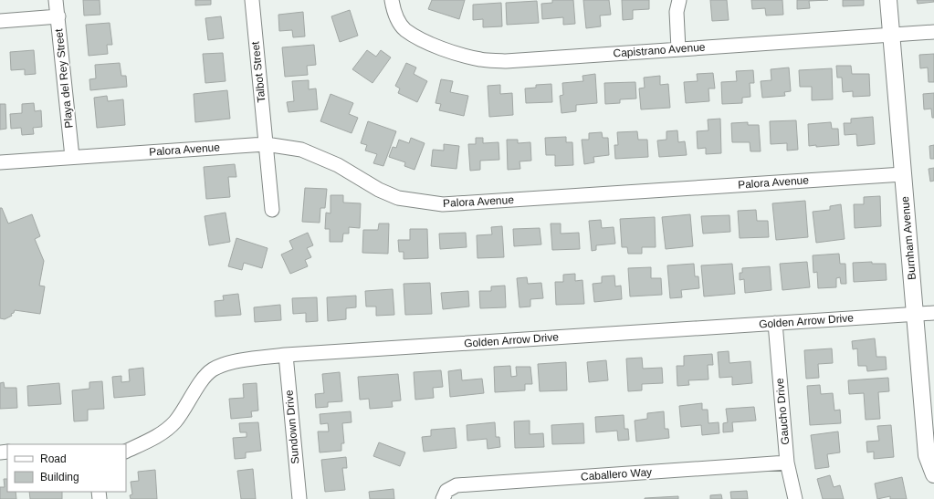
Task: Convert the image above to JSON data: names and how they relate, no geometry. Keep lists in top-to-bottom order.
{
  "streets": {
    "street": [
      "Capistrano Avenue",
      "Talbot Street",
      "Playa del Rey Street",
      "Palora Avenue",
      "Burnham Avenue",
      "Golden Arrow Drive",
      "Gaucho Drive",
      "Sundown Drive",
      "Caballero Way"
    ]
  },
  "crossings": [
    ["Capistrano Avenue", "Burnham Avenue"],
    ["Talbot Street", "Palora Avenue"],
    ["Playa del Rey Street", "Palora Avenue"],
    ["Palora Avenue", "Burnham Avenue"],
    ["Burnham Avenue", "Golden Arrow Drive"],
    ["Golden Arrow Drive", "Gaucho Drive"],
    ["Golden Arrow Drive", "Sundown Drive"],
    ["Gaucho Drive", "Caballero Way"]
  ],
  "legend": ["Road", "Building"]
}
